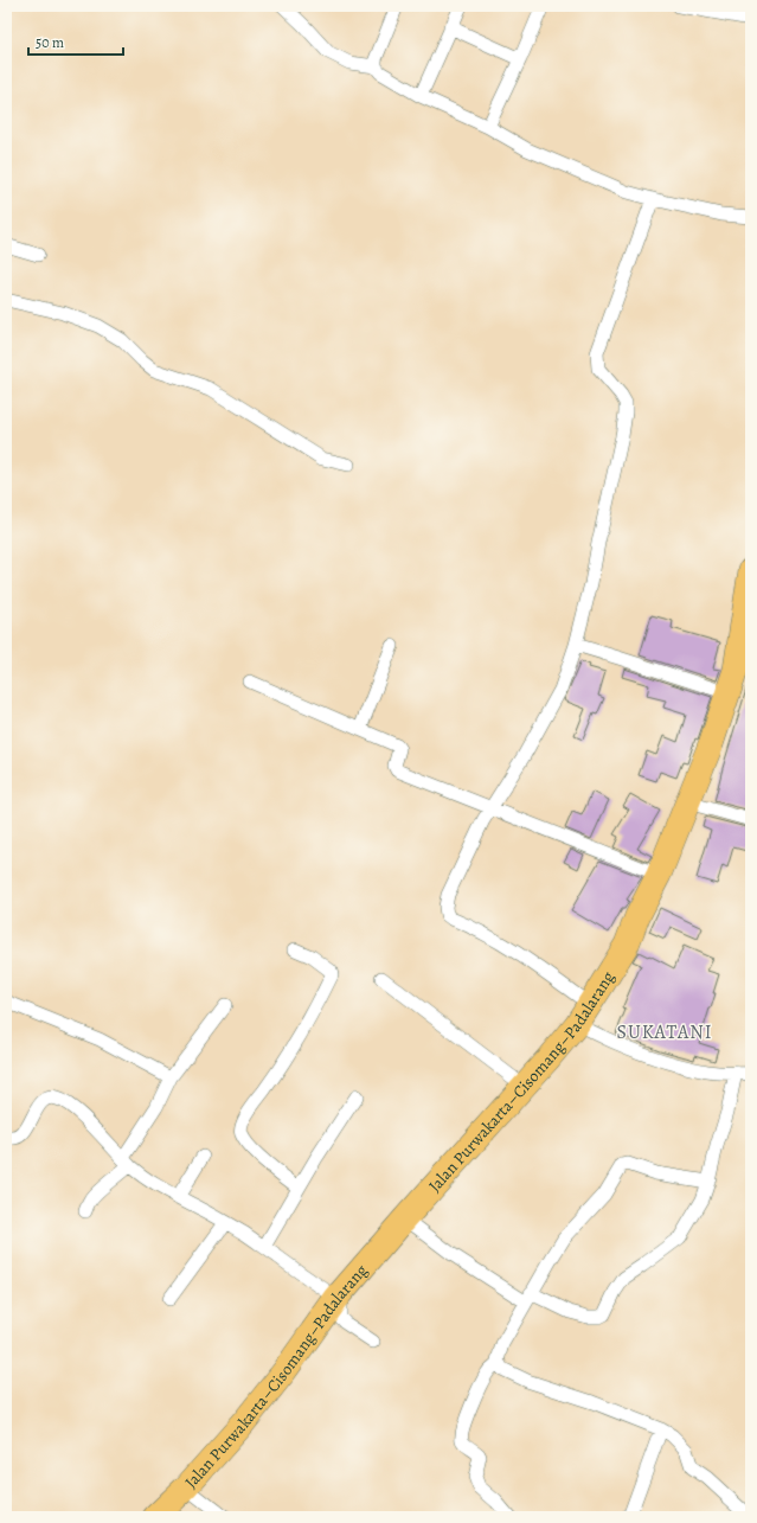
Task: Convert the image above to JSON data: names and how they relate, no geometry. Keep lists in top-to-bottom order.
{
  "streets": {
    "highway": ["Jalan Purwakarta–Cisomang–Padalarang"]
  },
  "districts": ["SUKATANI"],
  "scale_bar": "50 m"
}
